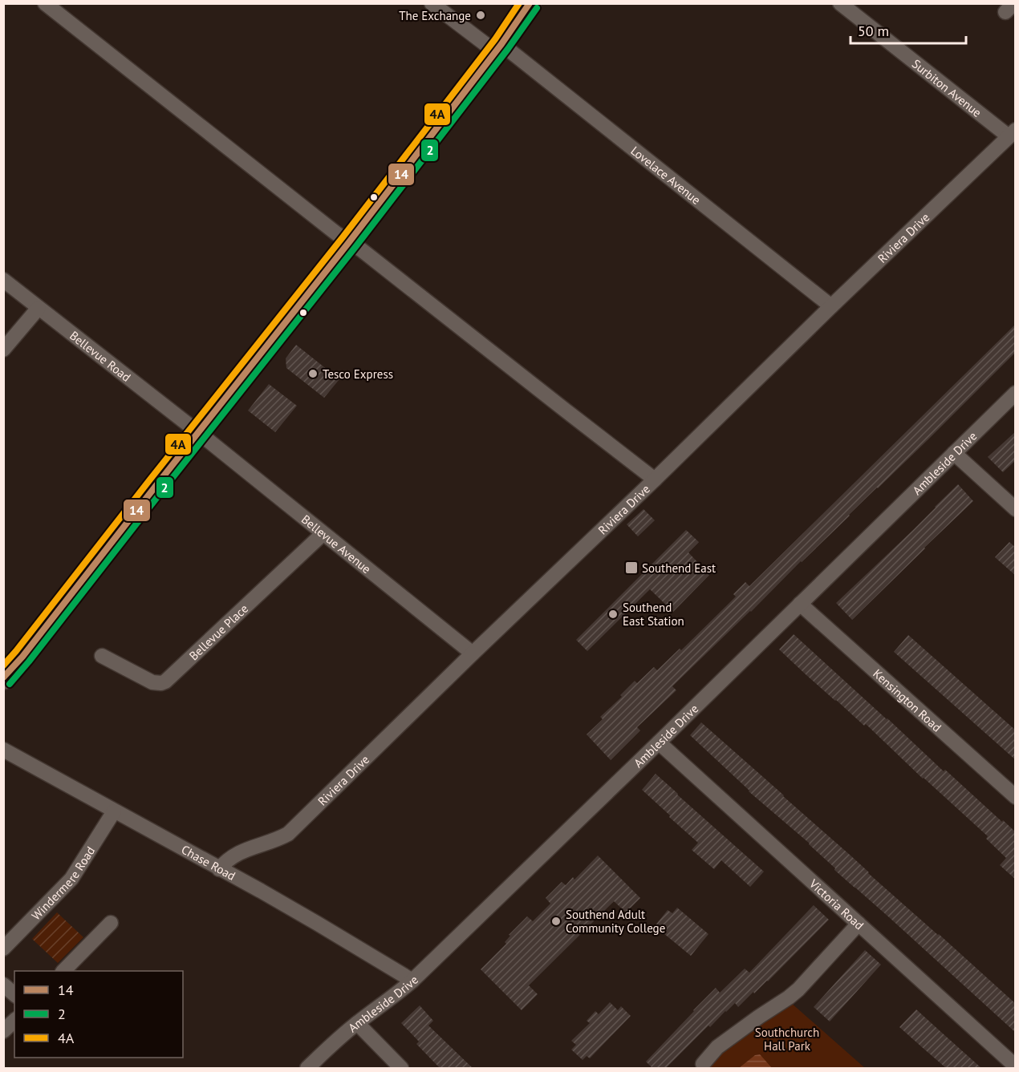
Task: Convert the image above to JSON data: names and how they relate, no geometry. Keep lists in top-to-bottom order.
{
  "streets": {
    "street": [
      "Surbiton Avenue",
      "Lovelace Avenue",
      "Riviera Drive",
      "Bellevue Road",
      "Ambleside Drive",
      "Bellevue Avenue",
      "Bellevue Place",
      "Kensington Road",
      "Chase Road",
      "Windermere Road",
      "Victoria Road"
    ]
  },
  "crossings": [
    ["Surbiton Avenue", "Riviera Drive"],
    ["Lovelace Avenue", "Riviera Drive"],
    ["Riviera Drive", "Bellevue Avenue"],
    ["Riviera Drive", "Chase Road"],
    ["Bellevue Road", "Bellevue Avenue"],
    ["Ambleside Drive", "Kensington Road"],
    ["Ambleside Drive", "Chase Road"],
    ["Ambleside Drive", "Victoria Road"],
    ["Bellevue Avenue", "Bellevue Place"],
    ["Chase Road", "Windermere Road"]
  ],
  "parks": ["Southchurch Hall Park"],
  "places": {
    "other": [
      "The Exchange",
      "Tesco Express",
      "Southend East Station",
      "Southend Adult Community College"
    ],
    "transit": ["Southend East"]
  },
  "lines": ["transit line 14", "transit line 4A", "transit line 2"],
  "legend": ["14", "2", "4A"],
  "scale_bar": "50 m"
}
